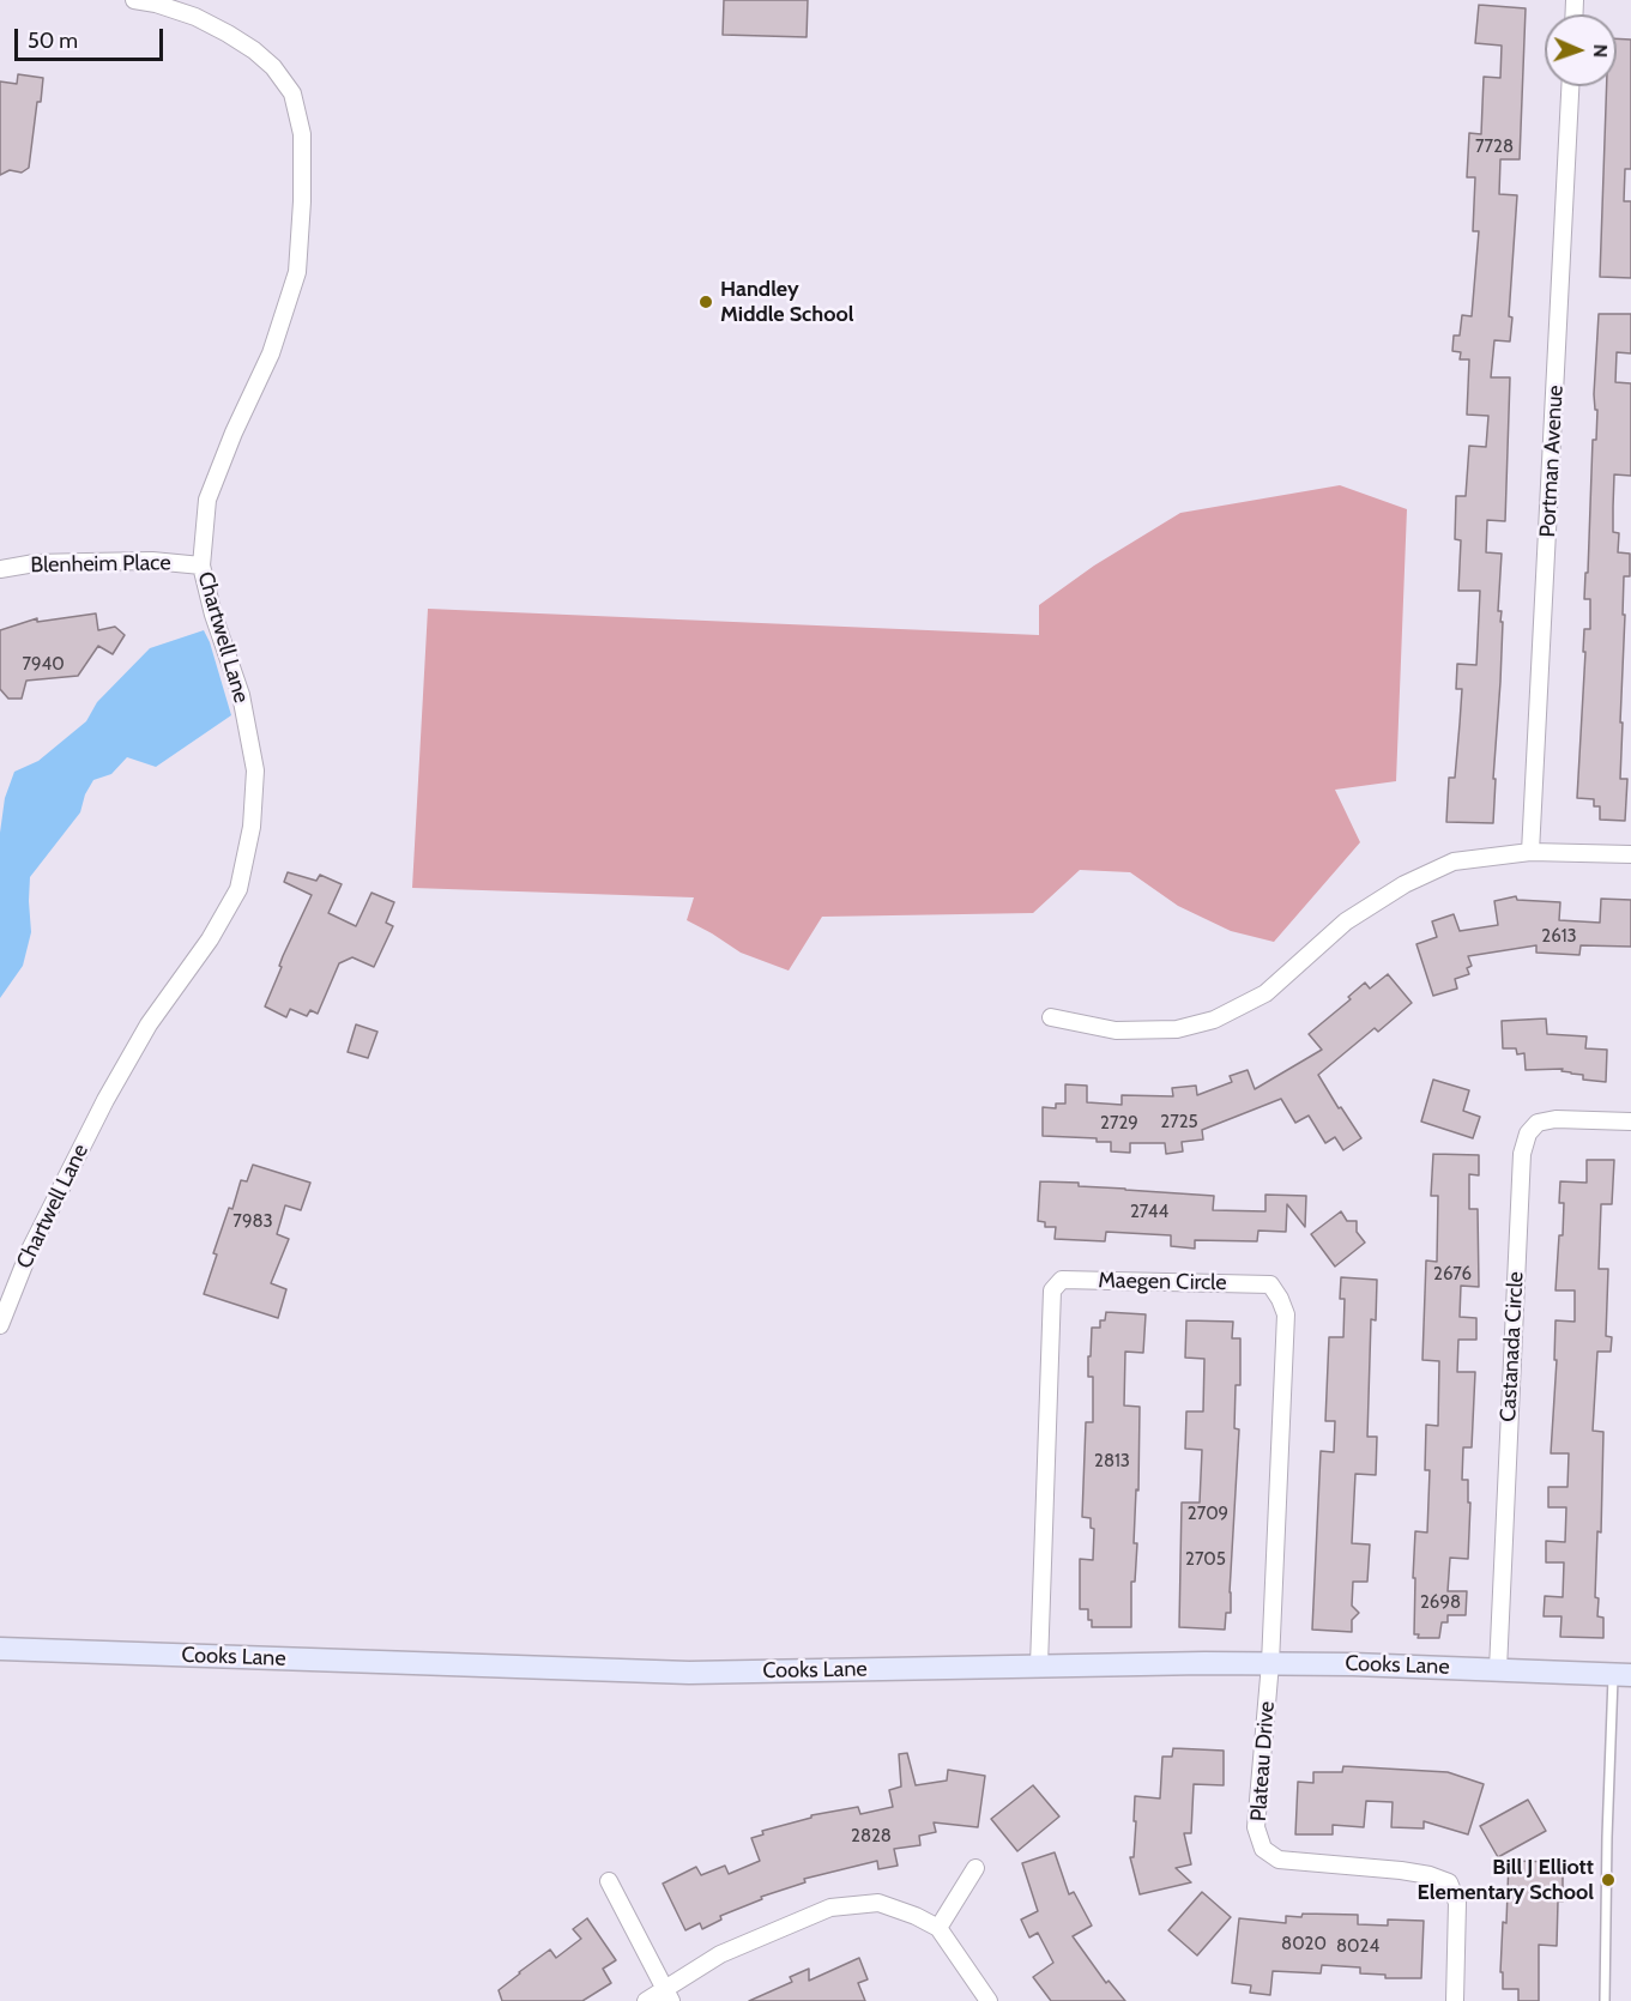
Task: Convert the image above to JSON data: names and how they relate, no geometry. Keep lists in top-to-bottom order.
{
  "streets": {
    "main road": ["Cooks Lane"],
    "street": [
      "Portman Avenue",
      "Blenheim Place",
      "Chartwell Lane",
      "Maegen Circle",
      "Castanada Circle",
      "Plateau Drive"
    ]
  },
  "crossings": [
    ["Blenheim Place", "Chartwell Lane"],
    ["Maegen Circle", "Cooks Lane"],
    ["Maegen Circle", "Plateau Drive"],
    ["Castanada Circle", "Cooks Lane"],
    ["Cooks Lane", "Plateau Drive"]
  ],
  "places": ["Handley Middle School", "Bill J Elliott Elementary School"],
  "house_numbers": [
    "7728",
    "7940",
    "2613",
    "2725",
    "2729",
    "2744",
    "7983",
    "2676",
    "2813",
    "2709",
    "2705",
    "2698",
    "2828",
    "8020",
    "8024"
  ],
  "scale_bar": "50 m",
  "north": "right"
}
